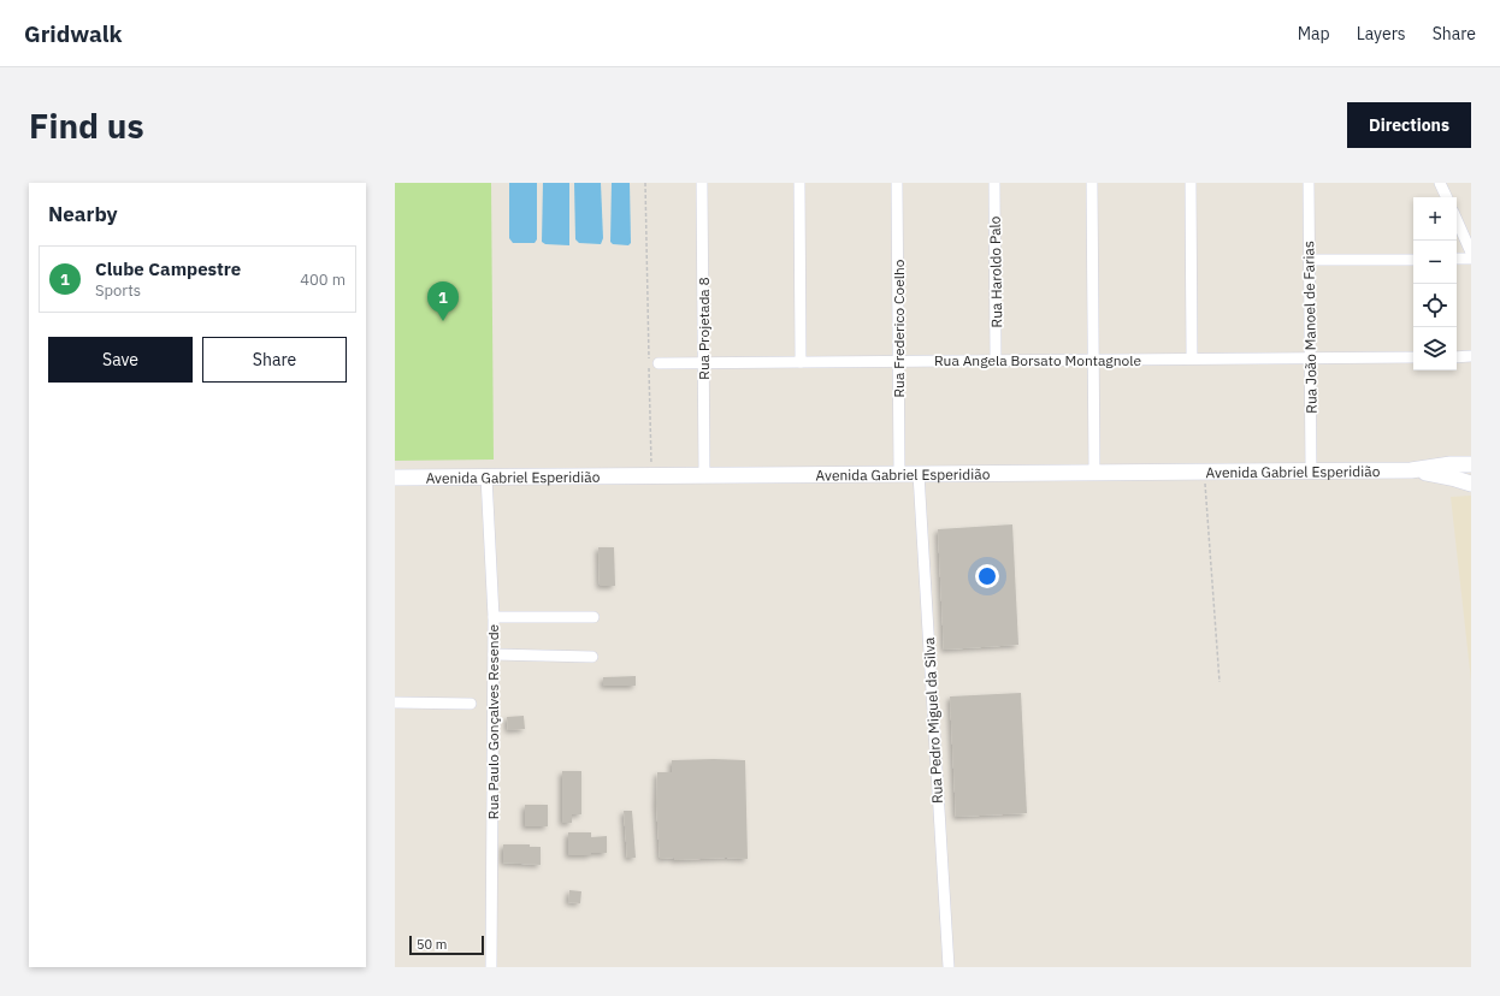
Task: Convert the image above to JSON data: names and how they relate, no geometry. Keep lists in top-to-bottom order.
{
  "streets": {
    "main road": ["Avenida Gabriel Esperidião"],
    "street": [
      "Rua Haroldo Palo",
      "Rua João Manoel de Farias",
      "Rua Projetada 8",
      "Rua Frederico Coelho",
      "Rua Angela Borsato Montagnole",
      "Rua Pedro Miguel da Silva",
      "Rua Paulo Gonçalves Resende"
    ]
  },
  "crossings": [
    ["Rua Haroldo Palo", "Rua Angela Borsato Montagnole"],
    ["Rua João Manoel de Farias", "Rua Angela Borsato Montagnole"],
    ["Rua João Manoel de Farias", "Avenida Gabriel Esperidião"],
    ["Rua Projetada 8", "Rua Angela Borsato Montagnole"],
    ["Rua Projetada 8", "Avenida Gabriel Esperidião"],
    ["Rua Frederico Coelho", "Rua Angela Borsato Montagnole"],
    ["Rua Frederico Coelho", "Avenida Gabriel Esperidião"],
    ["Avenida Gabriel Esperidião", "Rua Pedro Miguel da Silva"],
    ["Avenida Gabriel Esperidião", "Rua Paulo Gonçalves Resende"]
  ],
  "scale_bar": "50 m",
  "page": {
    "header": "Gridwalk",
    "nav": ["Map", "Layers", "Share"],
    "buttons": [
      "Directions",
      ["Save", "Share"]
    ],
    "title": "Find us",
    "heading": "Nearby",
    "map_buttons": ["+", "−"],
    "list": [
      {
        "mark": "1",
        "name": "Clube Campestre",
        "note": "Sports",
        "value": "400 m"
      }
    ],
    "pins": "1",
    "scale": "50 m"
  }
}
